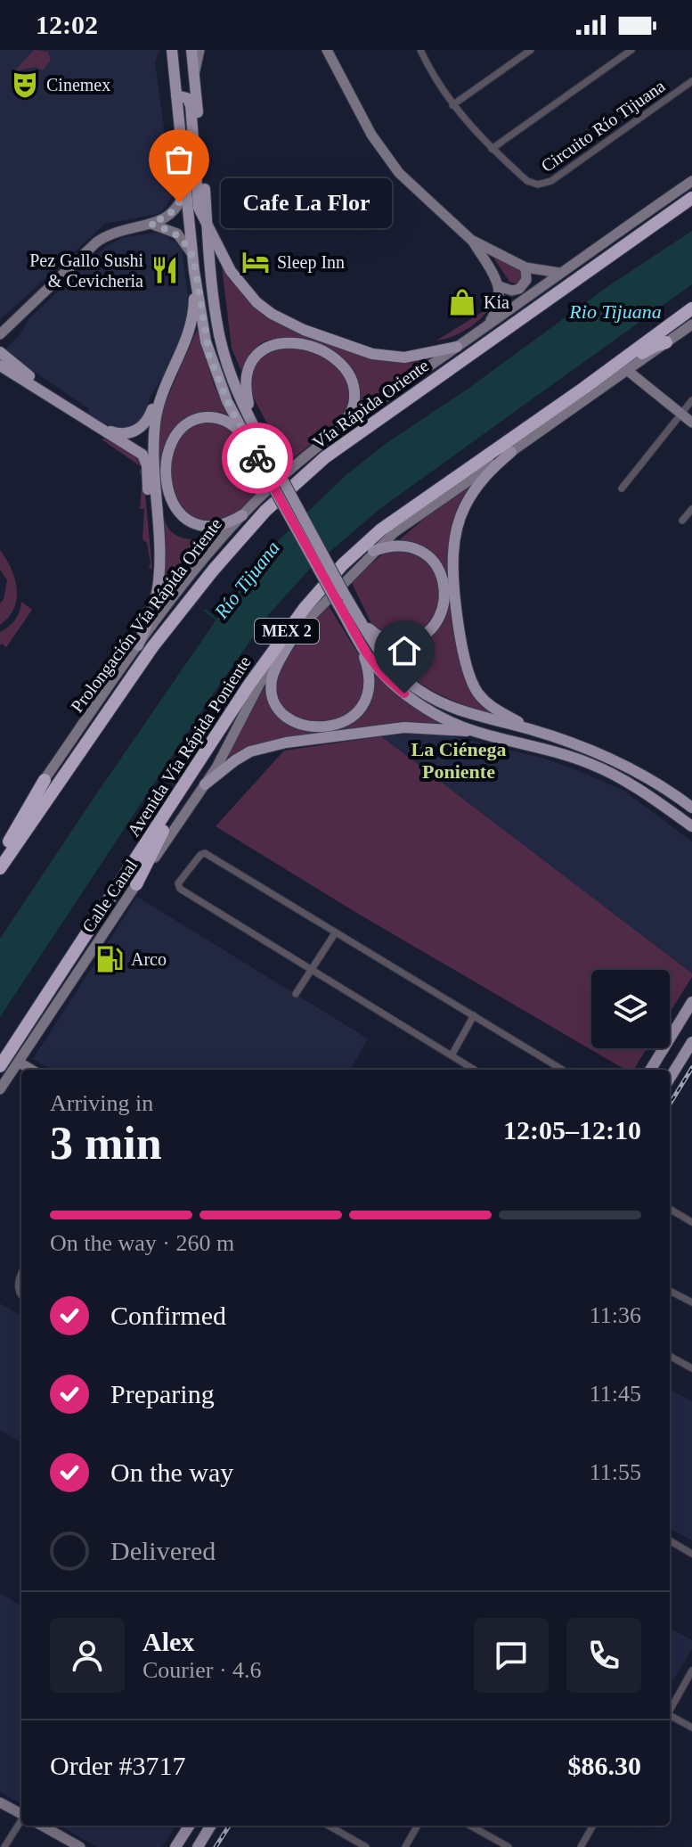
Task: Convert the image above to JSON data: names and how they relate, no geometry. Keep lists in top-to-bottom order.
{
  "streets": {
    "highway": ["Vía Rápida Oriente", "MEX 2", "Avenida Vía Rápida Poniente"],
    "main road": ["Prolongación Vía Rápida Oriente", "Calle Canal"],
    "street": ["Circuito Río Tijuana"]
  },
  "districts": ["La Ciénega Poniente"],
  "water": ["Rio Tijuana", "Río Tijuana"],
  "places": {
    "theatre": ["Cinemex"],
    "other": ["Cafe La Flor"],
    "hotel": ["Sleep Inn"],
    "restaurant": ["Pez Gallo Sushi & Cevicheria"],
    "shop": ["Kia"],
    "fuel station": ["Arco"]
  },
  "page": {
    "status": "12:02",
    "bubble": "Cafe La Flor",
    "heading": ["3 min", "Arriving in", "12:05–12:10"],
    "panel": [
      "Alex",
      "Courier · 4.6",
      "Order #3717",
      "$86.30"
    ],
    "bar": "On the way · 260 m",
    "list": [
      ["Confirmed", "11:36"],
      ["Preparing", "11:45"],
      ["On the way", "11:55"],
      "Delivered"
    ]
  }
}
